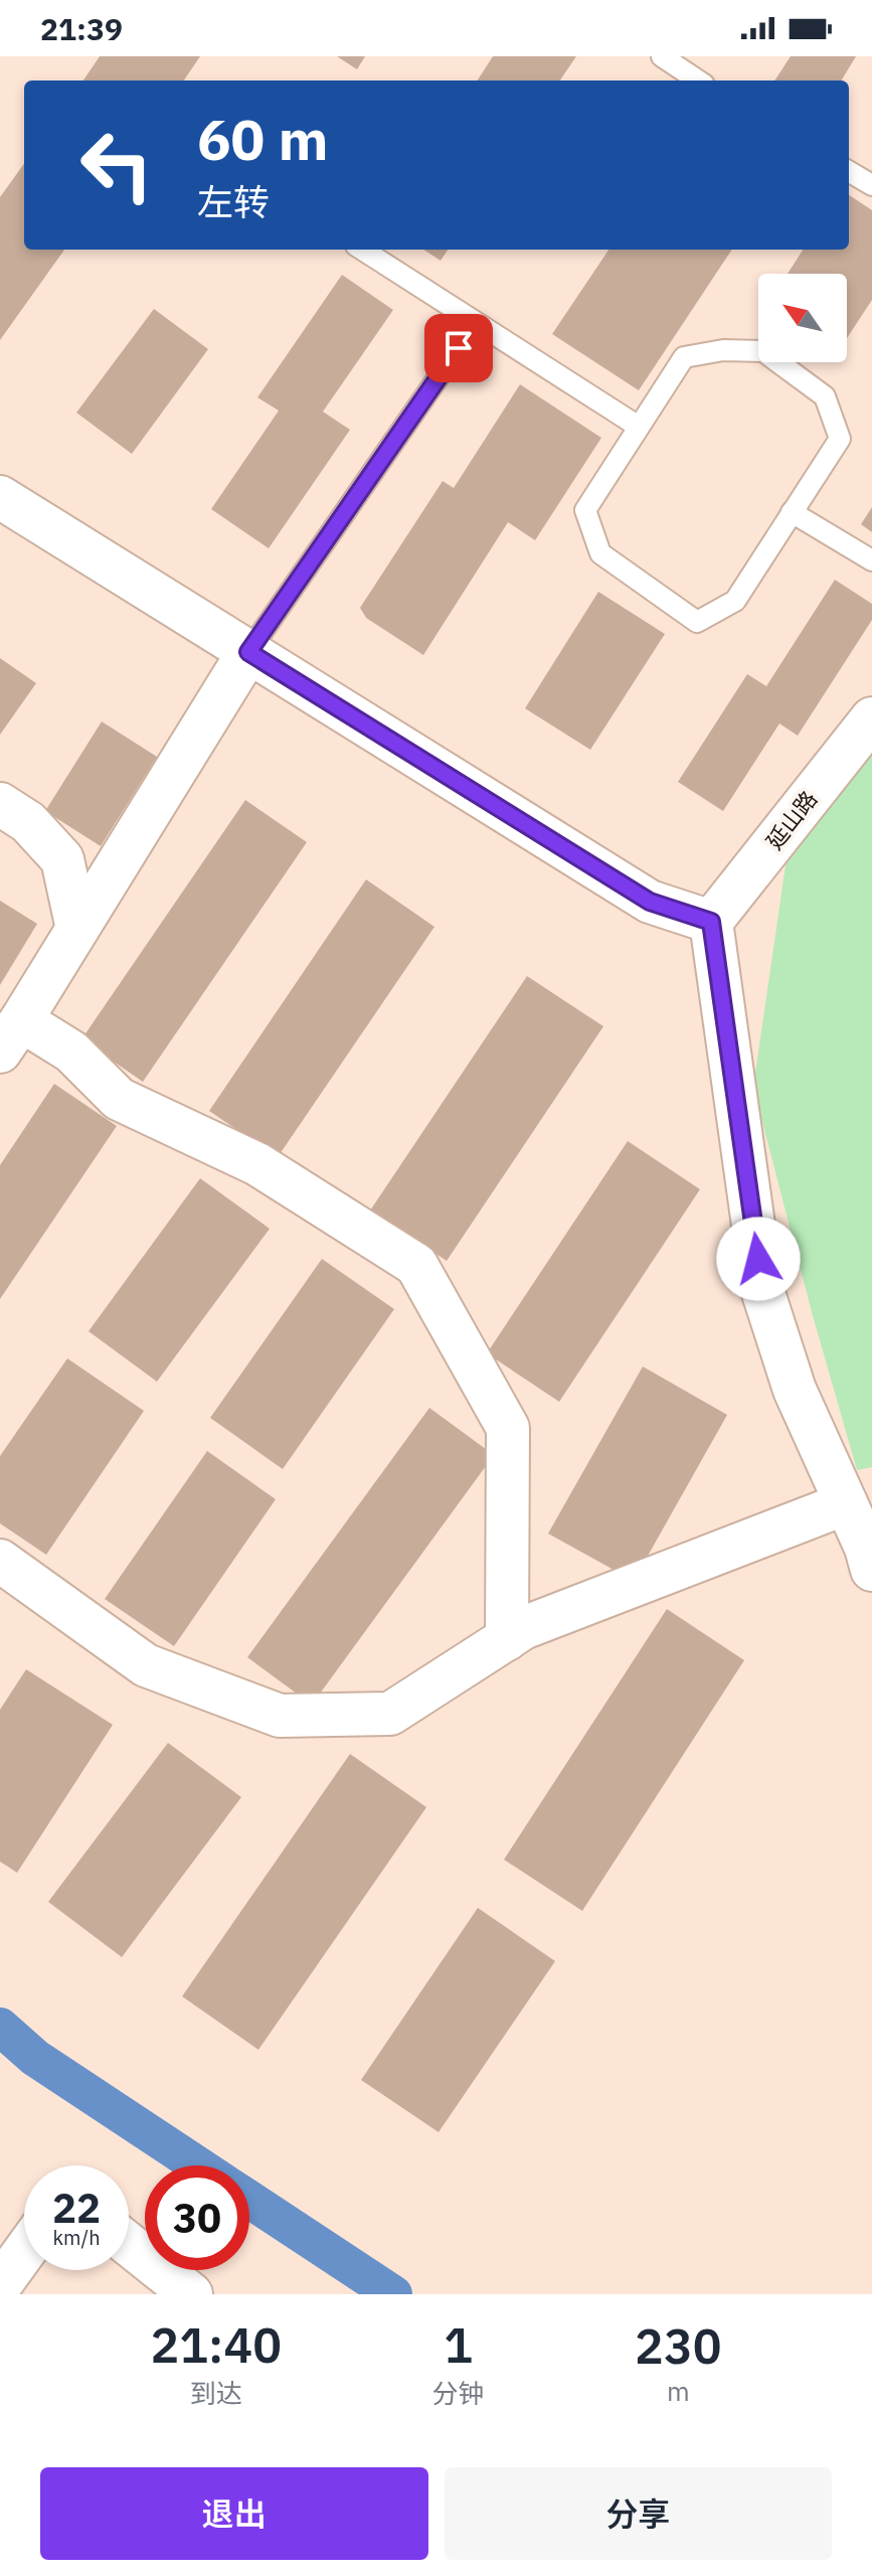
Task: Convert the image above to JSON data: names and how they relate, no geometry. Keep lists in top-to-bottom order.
{
  "streets": {
    "street": ["延山路"]
  },
  "north": "top left",
  "page": {
    "status": "21:39",
    "turn": ["60 m", "左转"],
    "speed": "22 km/h",
    "limit": "30",
    "eta": [
      "21:40",
      "到达",
      "1",
      "分钟",
      "230",
      "m"
    ],
    "buttons": ["退出", "分享"]
  }
}
